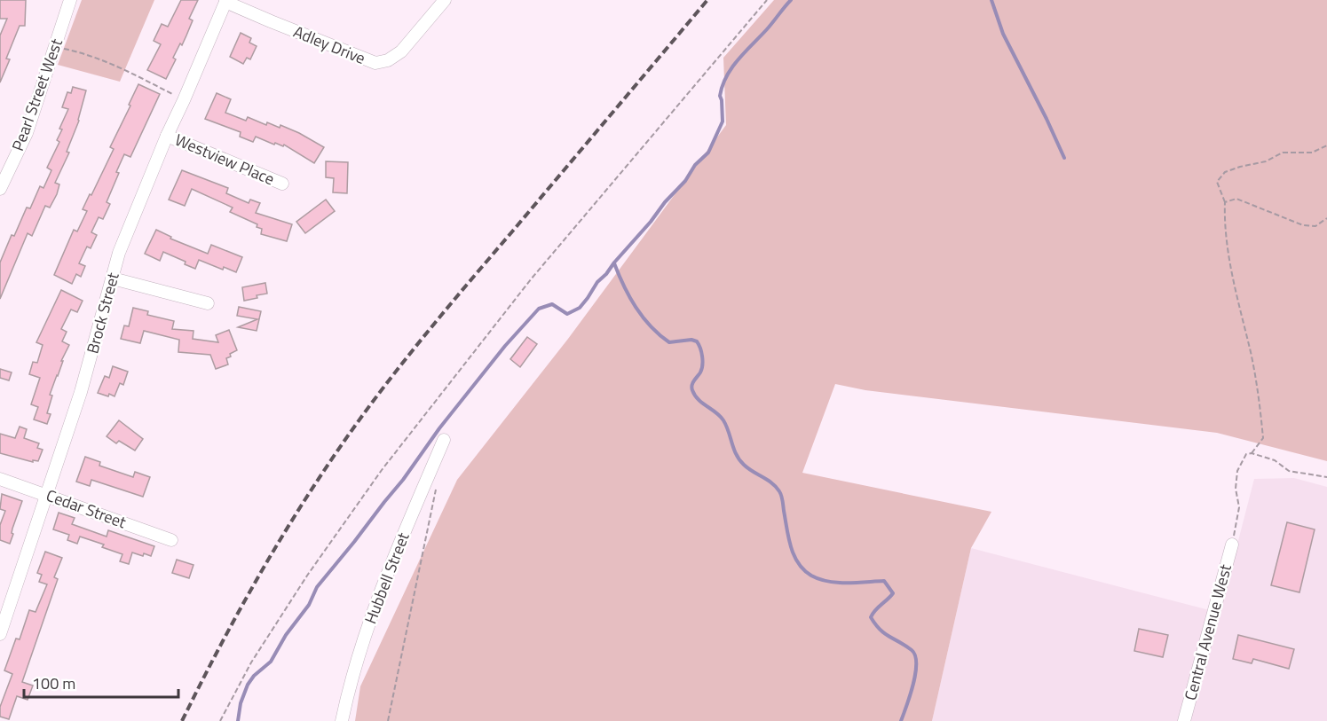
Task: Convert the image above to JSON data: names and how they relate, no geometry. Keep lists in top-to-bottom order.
{
  "streets": {
    "street": [
      "Adley Drive",
      "Pearl Street West",
      "Westview Place",
      "Brock Street",
      "Cedar Street",
      "Hubbell Street",
      "Central Avenue West"
    ]
  },
  "crossings": [
    ["Adley Drive", "Brock Street"],
    ["Westview Place", "Brock Street"],
    ["Brock Street", "Cedar Street"]
  ],
  "scale_bar": "100 m"
}
